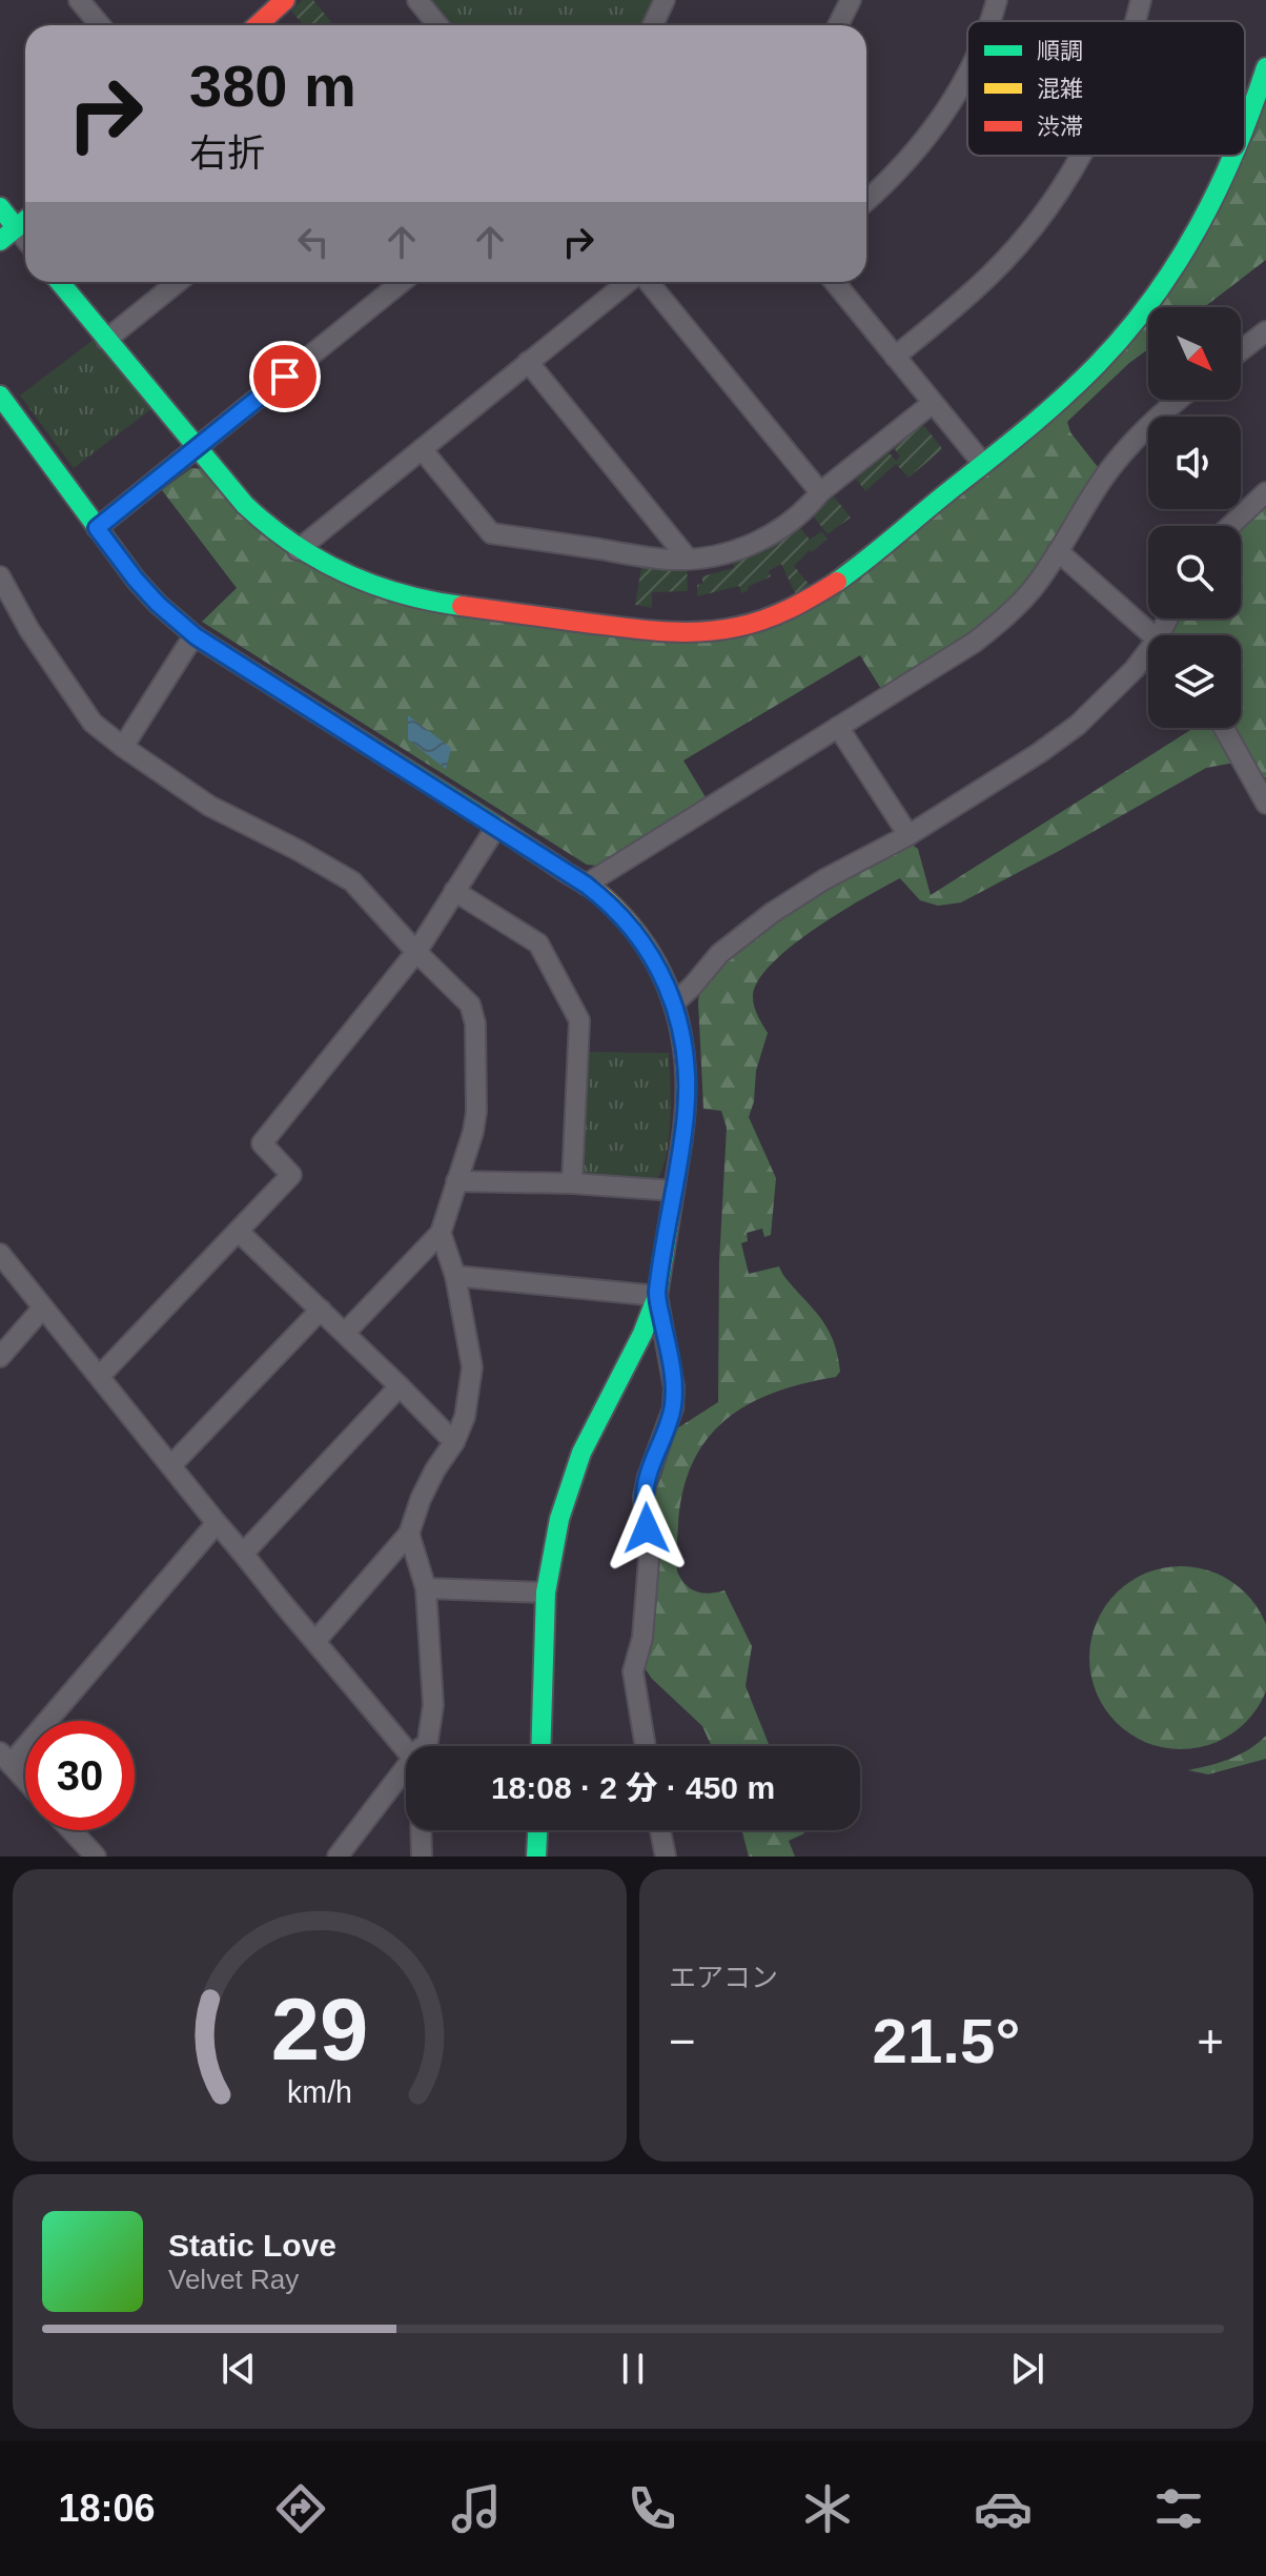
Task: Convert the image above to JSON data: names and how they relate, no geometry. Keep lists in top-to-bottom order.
{
  "legend": ["順調", "混雑", "渋滞"],
  "north": "bottom right",
  "page": {
    "turn": ["380 m", "右折"],
    "limit": "30",
    "trip": "18:08 · 2 分 · 450 m",
    "tile": "エアコン",
    "heat": ["−", "21.5°", "+"],
    "song": ["Static Love", "Velvet Ray"],
    "tabs": "18:06",
    "gauge": ["29", "km/h"]
  }
}
